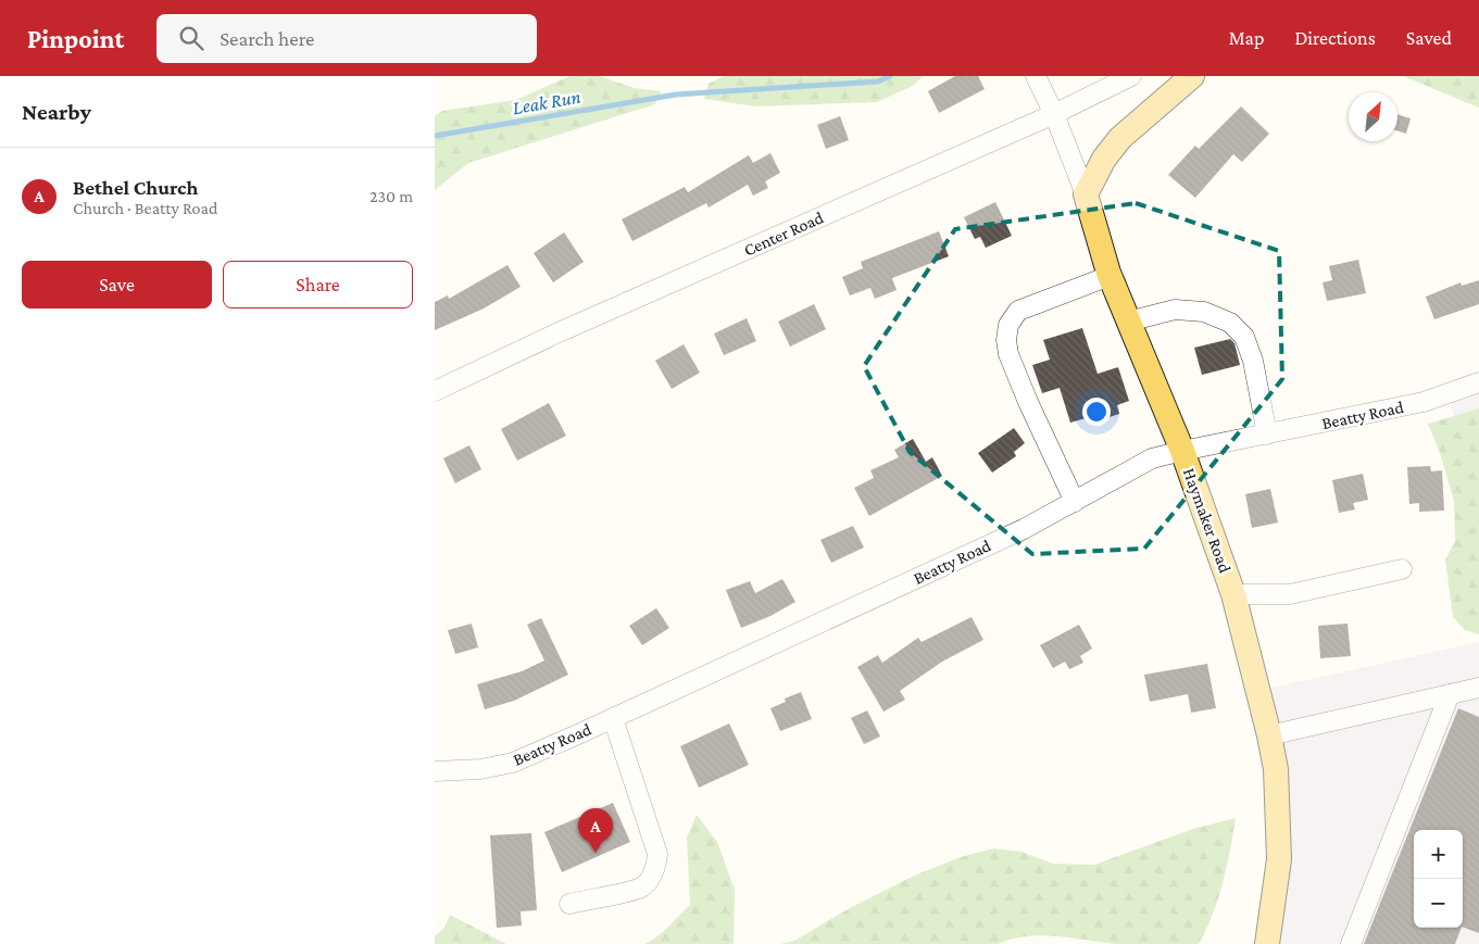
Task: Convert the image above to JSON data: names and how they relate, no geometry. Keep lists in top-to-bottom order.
{
  "streets": {
    "main road": ["Haymaker Road"],
    "street": ["Center Road", "Beatty Road"]
  },
  "crossings": [
    ["Center Road", "Haymaker Road"],
    ["Beatty Road", "Haymaker Road"]
  ],
  "water": ["Leak Run"],
  "north": "top right",
  "page": {
    "header": "Pinpoint",
    "search": "Search here",
    "nav": ["Map", "Directions", "Saved"],
    "heading": "Nearby",
    "list": [
      {
        "mark": "A",
        "name": "Bethel Church",
        "note": "Church · Beatty Road",
        "value": "230 m"
      }
    ],
    "buttons": ["Save", "Share"],
    "pins": "A",
    "map_buttons": ["+", "−"]
  }
}
